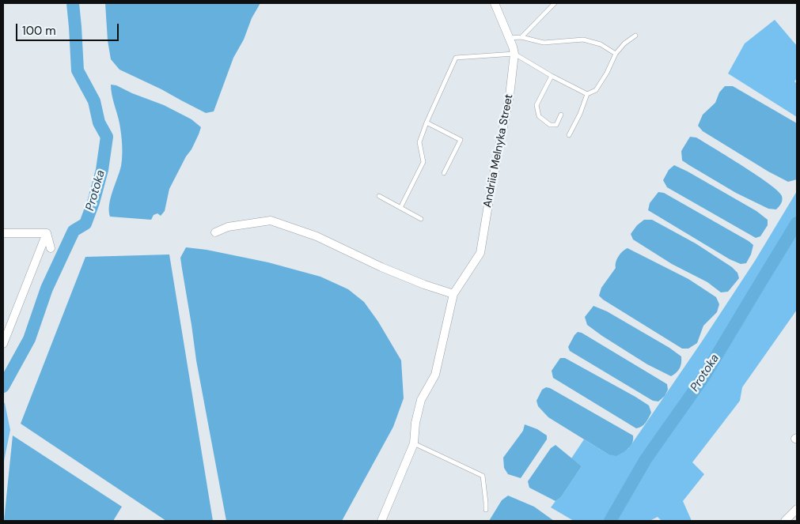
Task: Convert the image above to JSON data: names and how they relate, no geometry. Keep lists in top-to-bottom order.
{
  "streets": {
    "street": ["Andriia Melnyka Street"]
  },
  "water": ["Protoka"],
  "scale_bar": "100 m"
}
